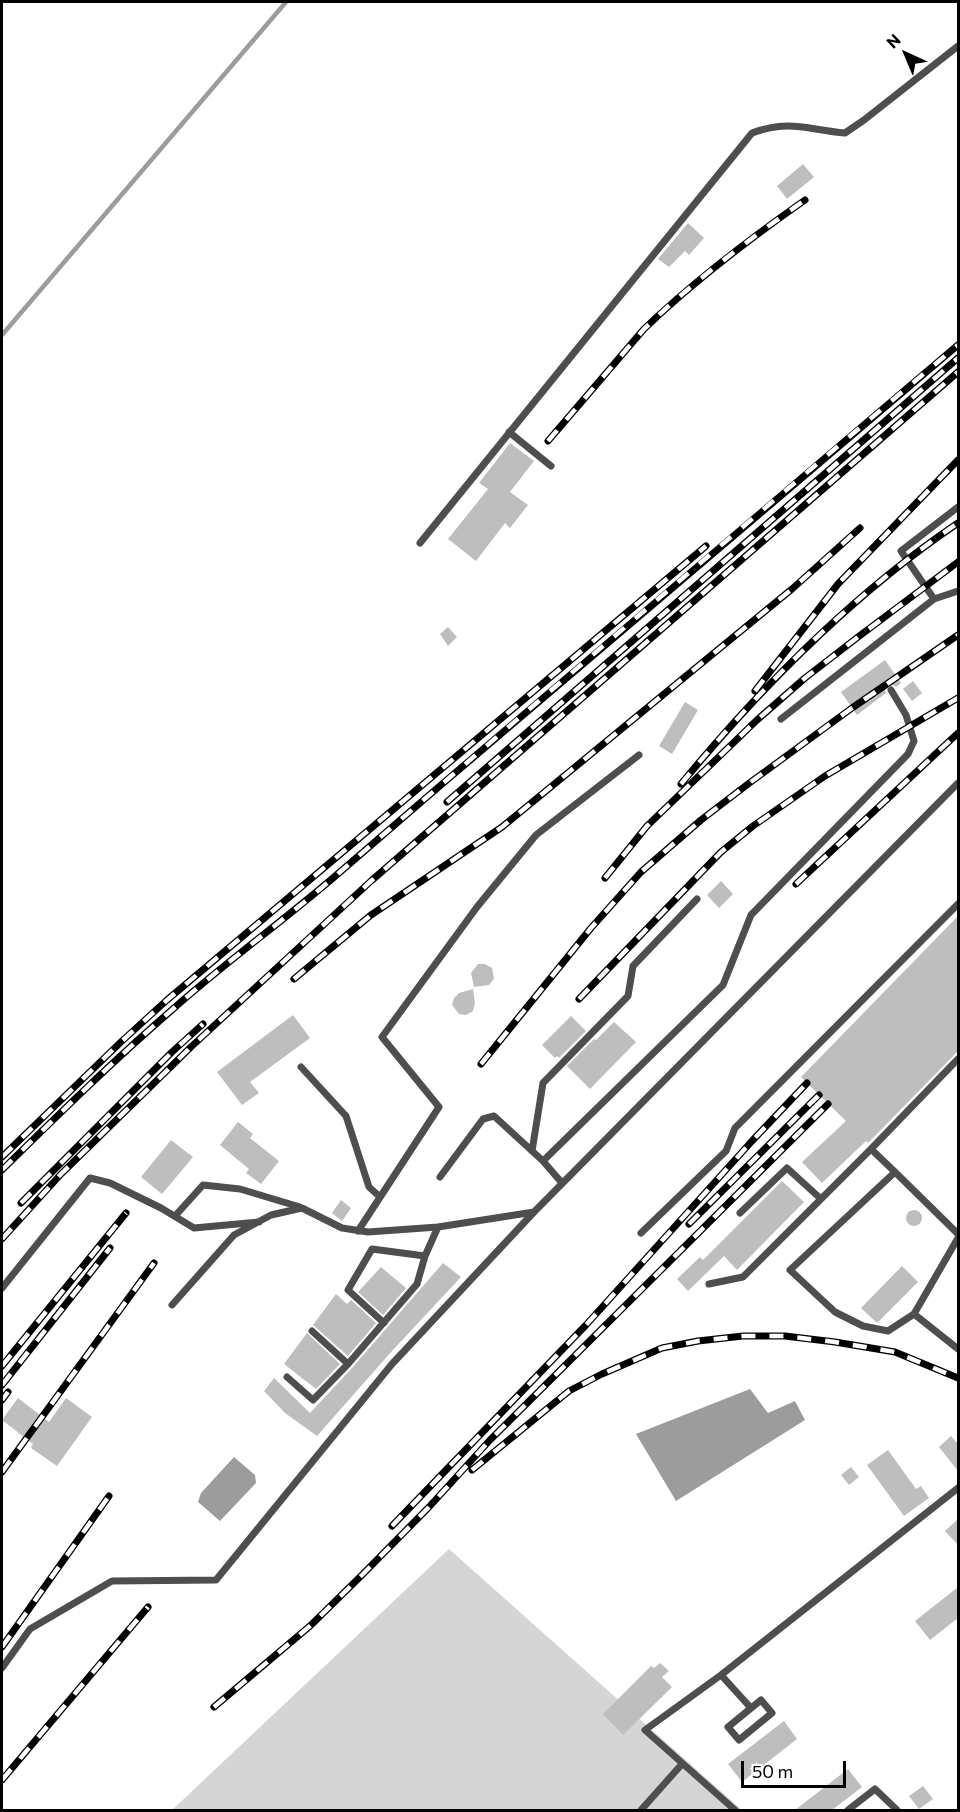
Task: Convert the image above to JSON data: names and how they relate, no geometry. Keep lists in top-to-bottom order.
{
  "scale_bar": "50 m",
  "north": "top left"
}
